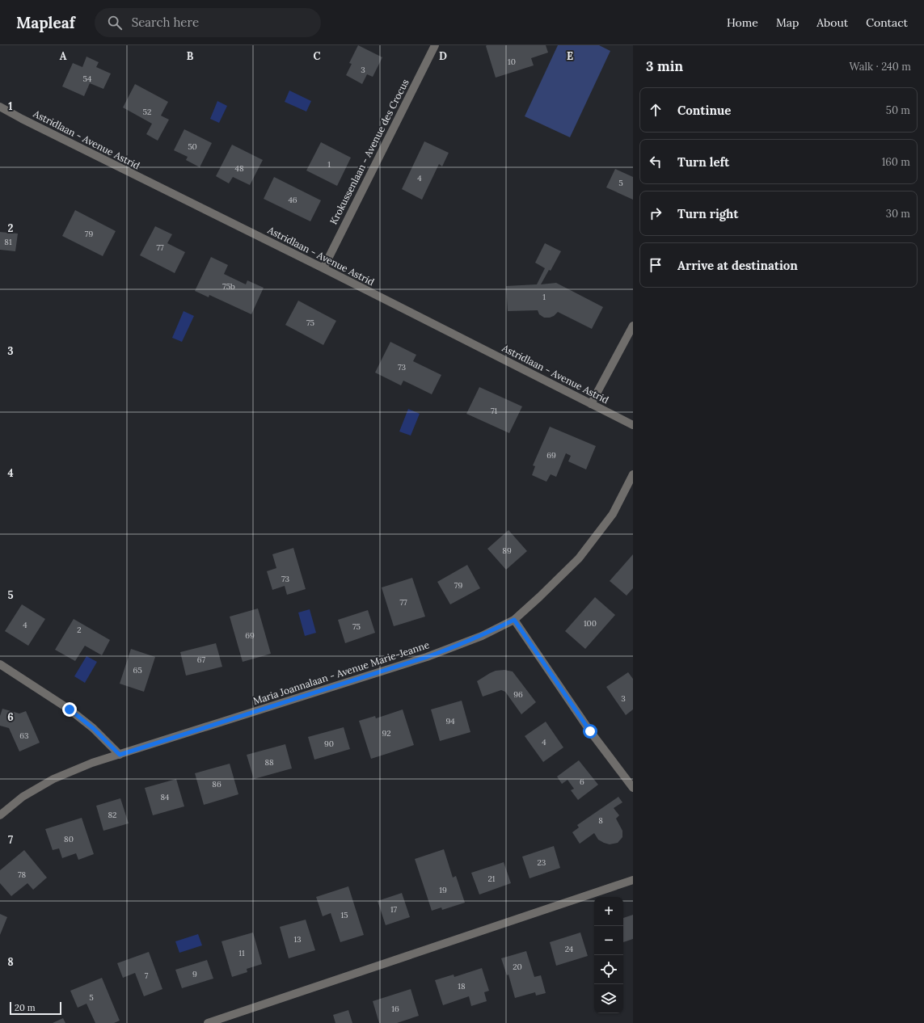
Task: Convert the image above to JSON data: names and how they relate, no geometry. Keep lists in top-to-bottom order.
{
  "streets": {
    "street": ["Astridlaan - Avenue Astrid", "Krokussenlaan - Avenue des Crocus", "Maria Joannalaan - Avenue Marie-Jeanne"]
  },
  "crossings": [
    ["Astridlaan - Avenue Astrid", "Krokussenlaan - Avenue des Crocus"]
  ],
  "house_numbers": [
    "10",
    "3",
    "54",
    "52",
    "50",
    "1",
    "48",
    "4",
    "5",
    "46",
    "79",
    "81",
    "77",
    "75b",
    "1",
    "75",
    "73",
    "71",
    "69",
    "89",
    "73",
    "79",
    "77",
    "100",
    "4",
    "75",
    "2",
    "69",
    "67",
    "65",
    "96",
    "3",
    "94",
    "92",
    "63",
    "4",
    "90",
    "88",
    "6",
    "86",
    "84",
    "82",
    "8",
    "80",
    "23",
    "78",
    "21",
    "19",
    "17",
    "15",
    "13",
    "24",
    "11",
    "20",
    "9",
    "7",
    "18",
    "5",
    "16"
  ],
  "scale_bar": "20 m",
  "page": {
    "header": "Mapleaf",
    "search": "Search here",
    "nav": [
      "Home",
      "Map",
      "About",
      "Contact"
    ],
    "heading": ["3 min", "Walk · 240 m"],
    "list": [
      ["Continue", "50 m"],
      ["Turn left", "160 m"],
      ["Turn right", "30 m"],
      "Arrive at destination"
    ],
    "map_buttons": ["+", "−"],
    "scale": "20 m"
  },
  "grid": {
    "columns": [
      "A",
      "B",
      "C",
      "D",
      "E"
    ],
    "rows": [
      "1",
      "2",
      "3",
      "4",
      "5",
      "6",
      "7",
      "8"
    ]
  }
}
